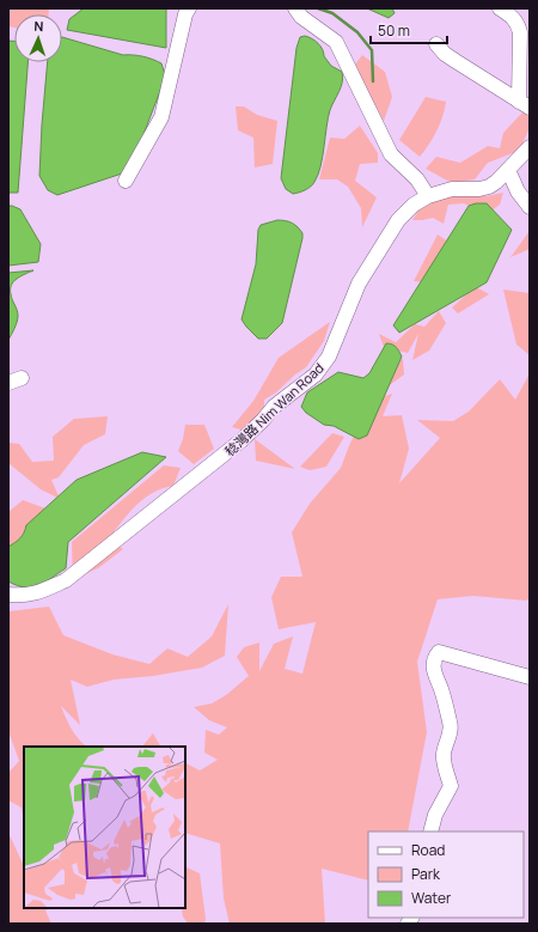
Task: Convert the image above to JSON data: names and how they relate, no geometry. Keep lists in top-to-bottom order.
{
  "streets": {
    "street": ["稔灣路 Nim Wan Road"]
  },
  "legend": ["Road", "Park", "Water"],
  "scale_bar": "50 m",
  "north": "top"
}
